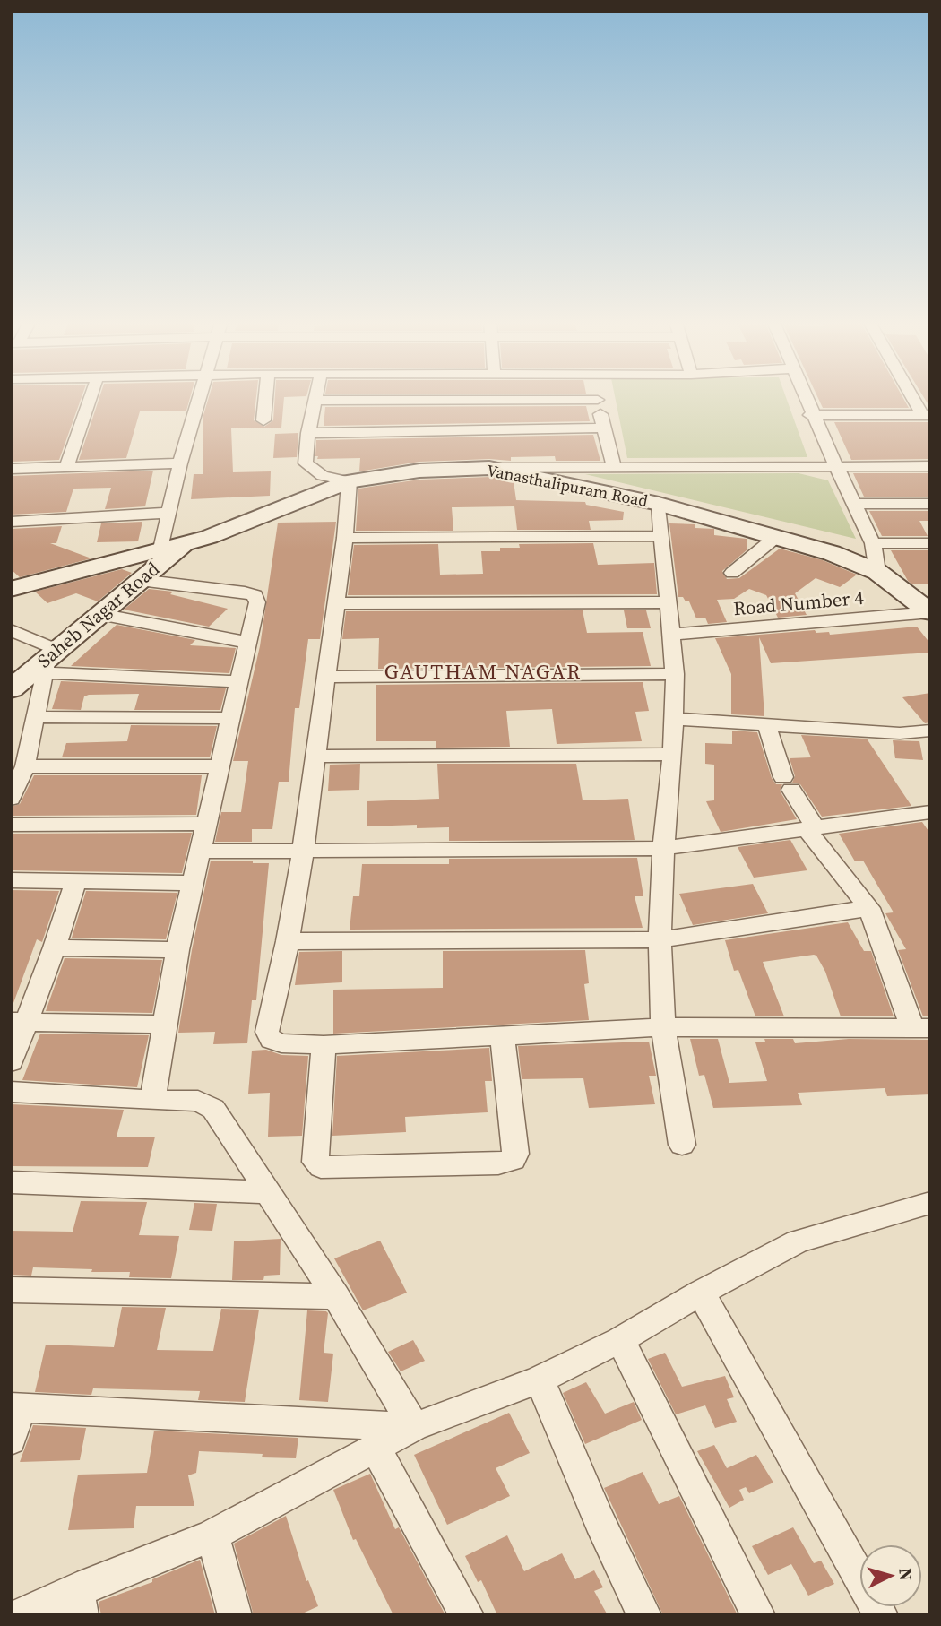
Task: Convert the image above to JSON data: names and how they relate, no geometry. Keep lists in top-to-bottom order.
{
  "streets": {
    "street": ["Vanasthalipuram Road", "Road Number 4", "Saheb Nagar Road"]
  },
  "crossings": [
    ["Vanasthalipuram Road", "Road Number 4"],
    ["Vanasthalipuram Road", "Saheb Nagar Road"]
  ],
  "districts": ["GAUTHAM NAGAR"],
  "north": "right"
}
